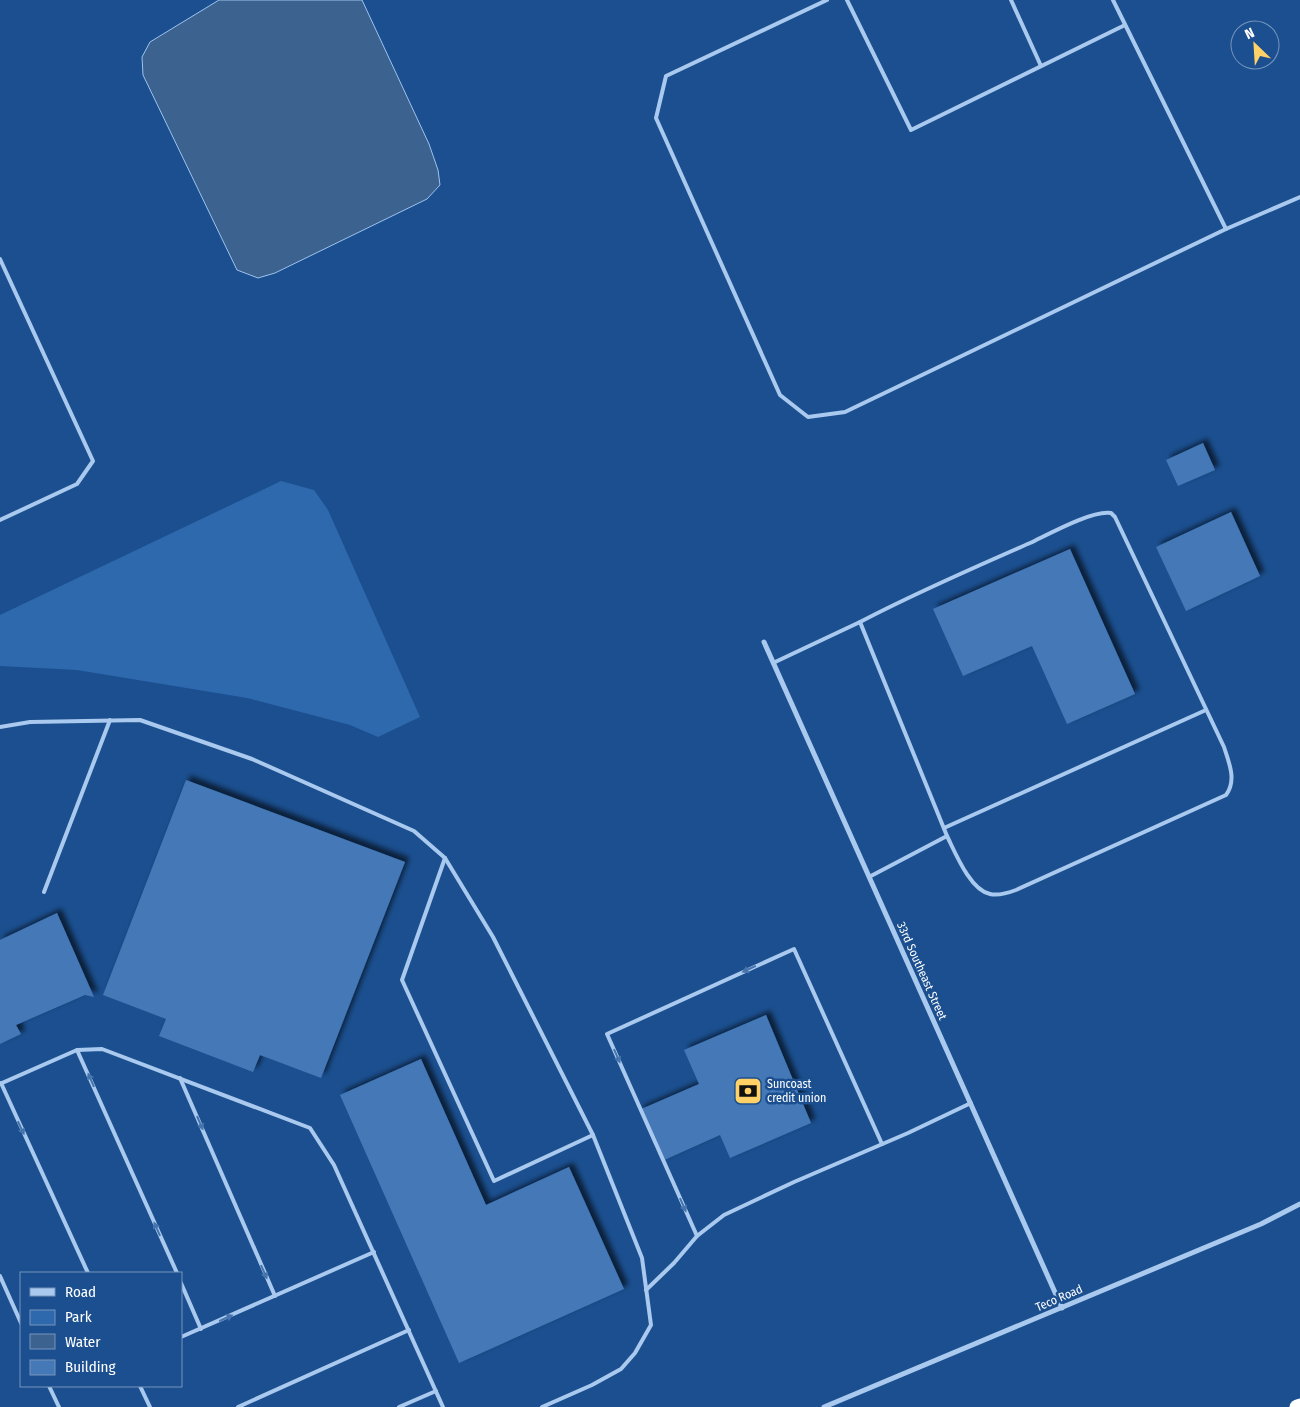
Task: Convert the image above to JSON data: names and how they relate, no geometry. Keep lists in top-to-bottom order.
{
  "streets": {
    "street": ["33rd Southeast Street", "Teco Road"]
  },
  "crossings": [
    ["33rd Southeast Street", "Teco Road"]
  ],
  "places": {
    "bank": ["Suncoast credit union"]
  },
  "legend": [
    "Road",
    "Park",
    "Water",
    "Building"
  ],
  "north": "top left"
}
